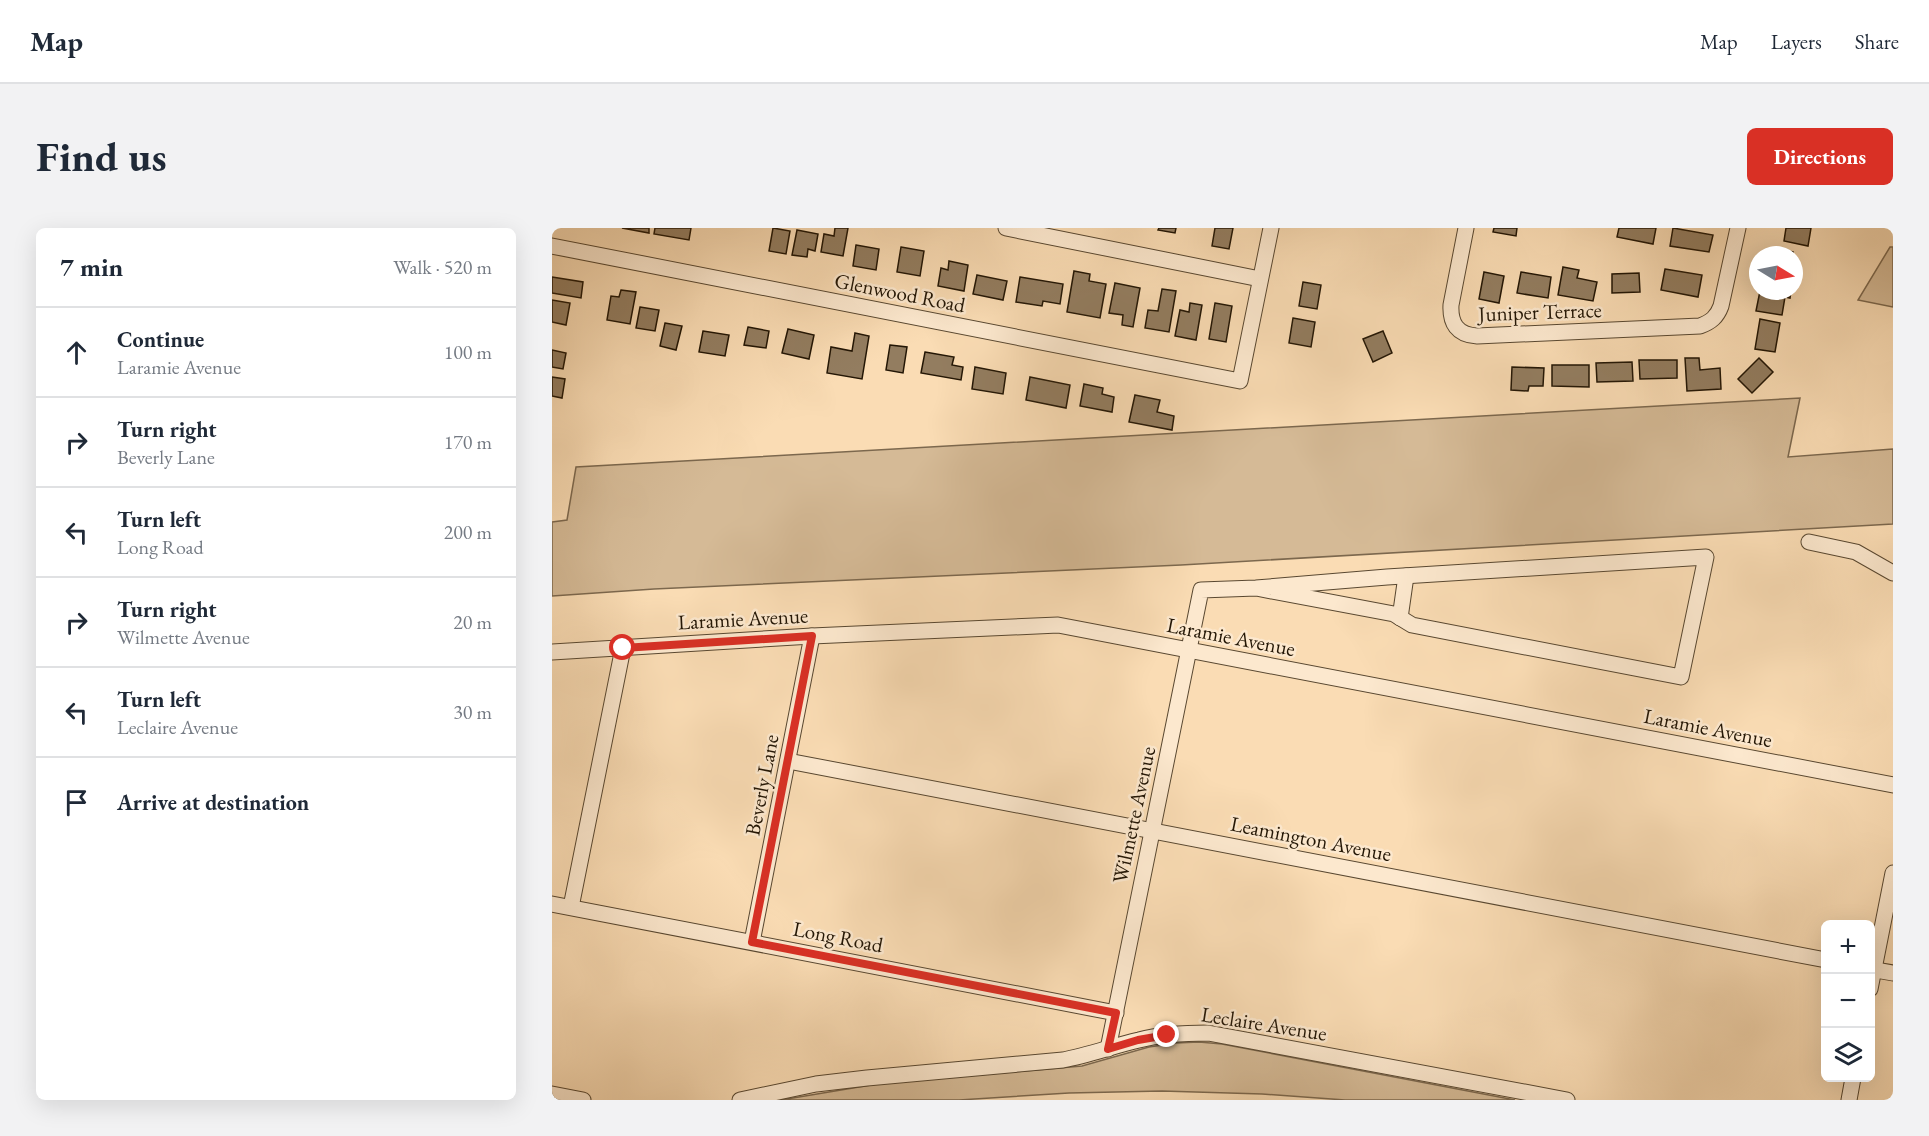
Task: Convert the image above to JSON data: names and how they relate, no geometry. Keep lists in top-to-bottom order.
{
  "streets": {
    "street": [
      "Glenwood Road",
      "Juniper Terrace",
      "Laramie Avenue",
      "Beverly Lane",
      "Wilmette Avenue",
      "Leamington Avenue",
      "Long Road",
      "Leclaire Avenue"
    ]
  },
  "crossings": [
    ["Laramie Avenue", "Beverly Lane"],
    ["Laramie Avenue", "Wilmette Avenue"],
    ["Beverly Lane", "Leamington Avenue"],
    ["Beverly Lane", "Long Road"],
    ["Wilmette Avenue", "Leamington Avenue"],
    ["Wilmette Avenue", "Long Road"],
    ["Wilmette Avenue", "Leclaire Avenue"]
  ],
  "north": "right",
  "page": {
    "header": "Map",
    "nav": ["Map", "Layers", "Share"],
    "buttons": "Directions",
    "title": "Find us",
    "heading": ["7 min", "Walk · 520 m"],
    "list": [
      ["Continue", "Laramie Avenue", "100 m"],
      ["Turn right", "Beverly Lane", "170 m"],
      ["Turn left", "Long Road", "200 m"],
      ["Turn right", "Wilmette Avenue", "20 m"],
      ["Turn left", "Leclaire Avenue", "30 m"],
      "Arrive at destination"
    ],
    "map_buttons": ["+", "−"]
  }
}
